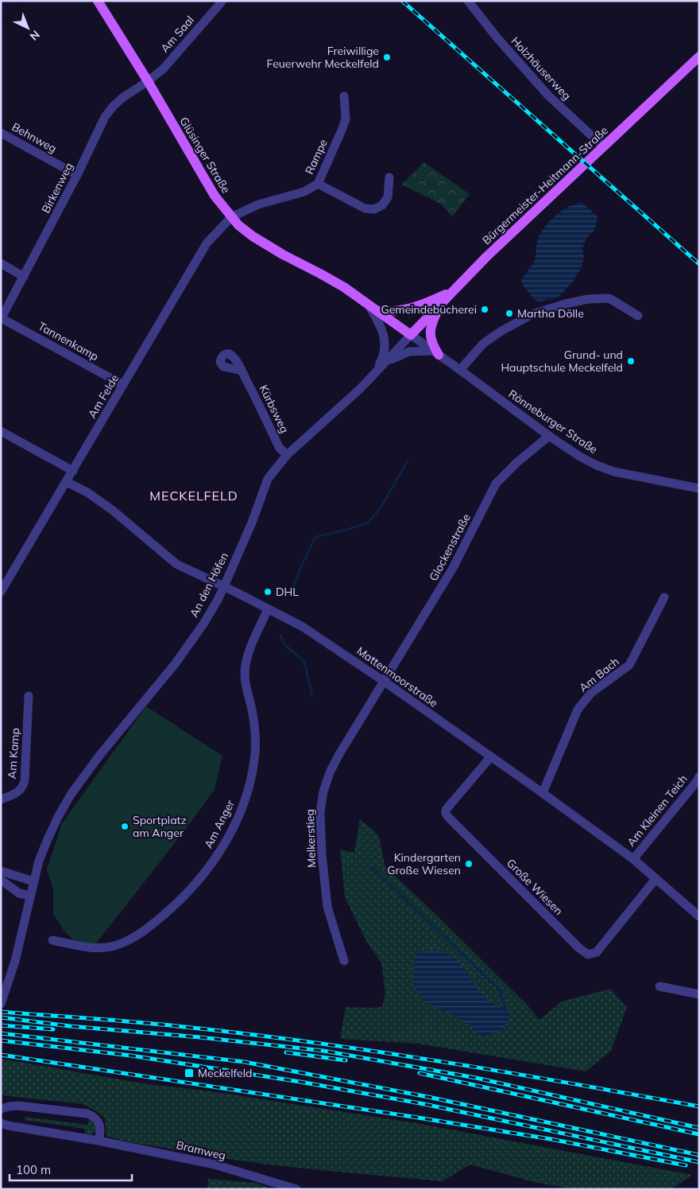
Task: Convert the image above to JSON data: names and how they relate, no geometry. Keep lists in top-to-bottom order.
{
  "streets": {
    "main road": ["Glüsinger Straße", "Bürgermeister-Heitmann-Straße"],
    "street": [
      "Am Saal",
      "Holzhäuserweg",
      "Behnweg",
      "Rampe",
      "Birkenweg",
      "Tannenkamp",
      "Am Felde",
      "Kürbsweg",
      "Rönneburger Straße",
      "Glockenstraße",
      "An den Höfen",
      "Am Bach",
      "Mattenmoorstraße",
      "Am Kamp",
      "Am Kleinen Teich",
      "Am Anger",
      "Melkerstieg",
      "Große Wiesen",
      "Bramweg"
    ]
  },
  "crossings": [
    ["Am Saal", "Glüsinger Straße"],
    ["Am Saal", "Birkenweg"],
    ["Holzhäuserweg", "Bürgermeister-Heitmann-Straße"],
    ["Behnweg", "Birkenweg"],
    ["Glüsinger Straße", "Rampe"],
    ["Glüsinger Straße", "Bürgermeister-Heitmann-Straße"],
    ["Glüsinger Straße", "Birkenweg"],
    ["Glüsinger Straße", "Am Felde"],
    ["Glüsinger Straße", "Rönneburger Straße"],
    ["Glüsinger Straße", "An den Höfen"],
    ["Rampe", "Am Felde"],
    ["Bürgermeister-Heitmann-Straße", "Rönneburger Straße"],
    ["Bürgermeister-Heitmann-Straße", "An den Höfen"],
    ["Birkenweg", "Tannenkamp"],
    ["Tannenkamp", "Am Felde"],
    ["Am Felde", "Mattenmoorstraße"],
    ["Kürbsweg", "An den Höfen"],
    ["Rönneburger Straße", "Glockenstraße"],
    ["Rönneburger Straße", "An den Höfen"],
    ["Glockenstraße", "Mattenmoorstraße"],
    ["Glockenstraße", "Melkerstieg"],
    ["An den Höfen", "Mattenmoorstraße"],
    ["Am Bach", "Mattenmoorstraße"],
    ["Mattenmoorstraße", "Am Kleinen Teich"],
    ["Mattenmoorstraße", "Am Anger"],
    ["Mattenmoorstraße", "Melkerstieg"],
    ["Mattenmoorstraße", "Große Wiesen"]
  ],
  "districts": ["MECKELFELD"],
  "places": {
    "other": [
      "Freiwillige Feuerwehr Meckelfeld",
      "Gemeindebücherei",
      "Martha Dölle",
      "Grund- und Hauptschule Meckelfeld",
      "DHL",
      "Sportplatz am Anger",
      "Kindergarten Große Wiesen"
    ],
    "transit": ["Meckelfeld"]
  },
  "scale_bar": "100 m",
  "north": "bottom right"
}
